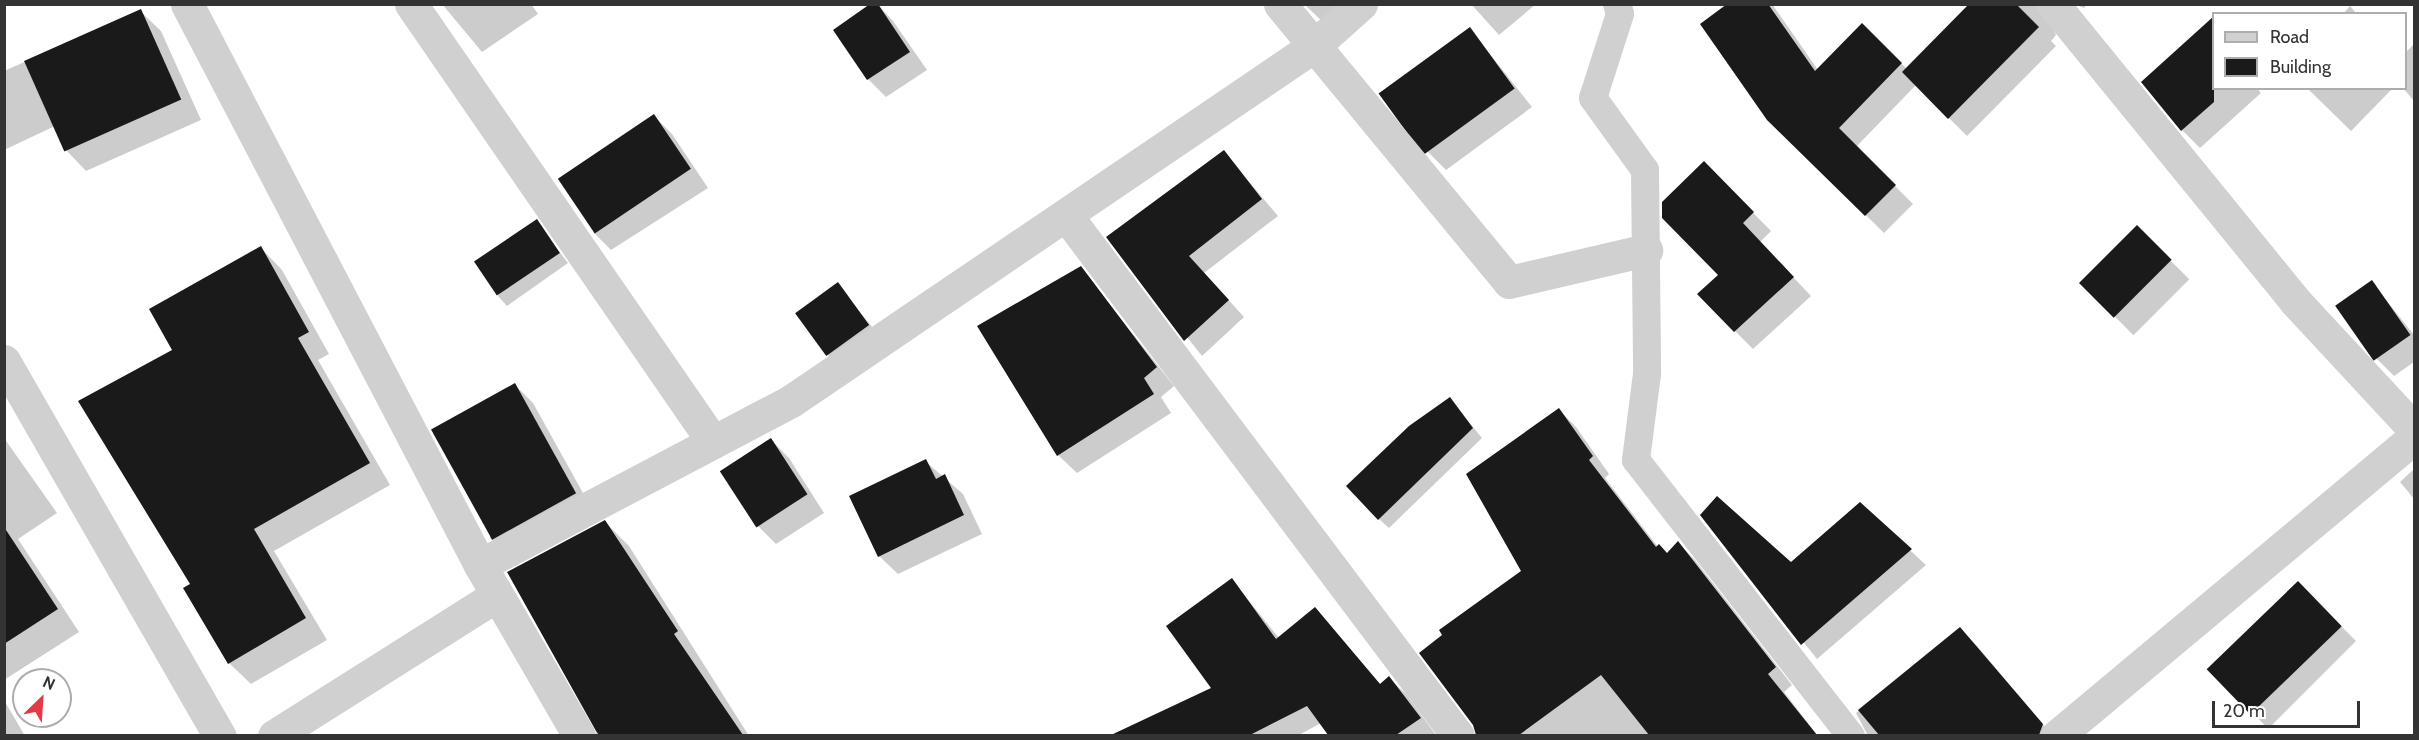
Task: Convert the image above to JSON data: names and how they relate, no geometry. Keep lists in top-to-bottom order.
{
  "legend": ["Road", "Building"],
  "scale_bar": "20 m",
  "north": "top right"
}
